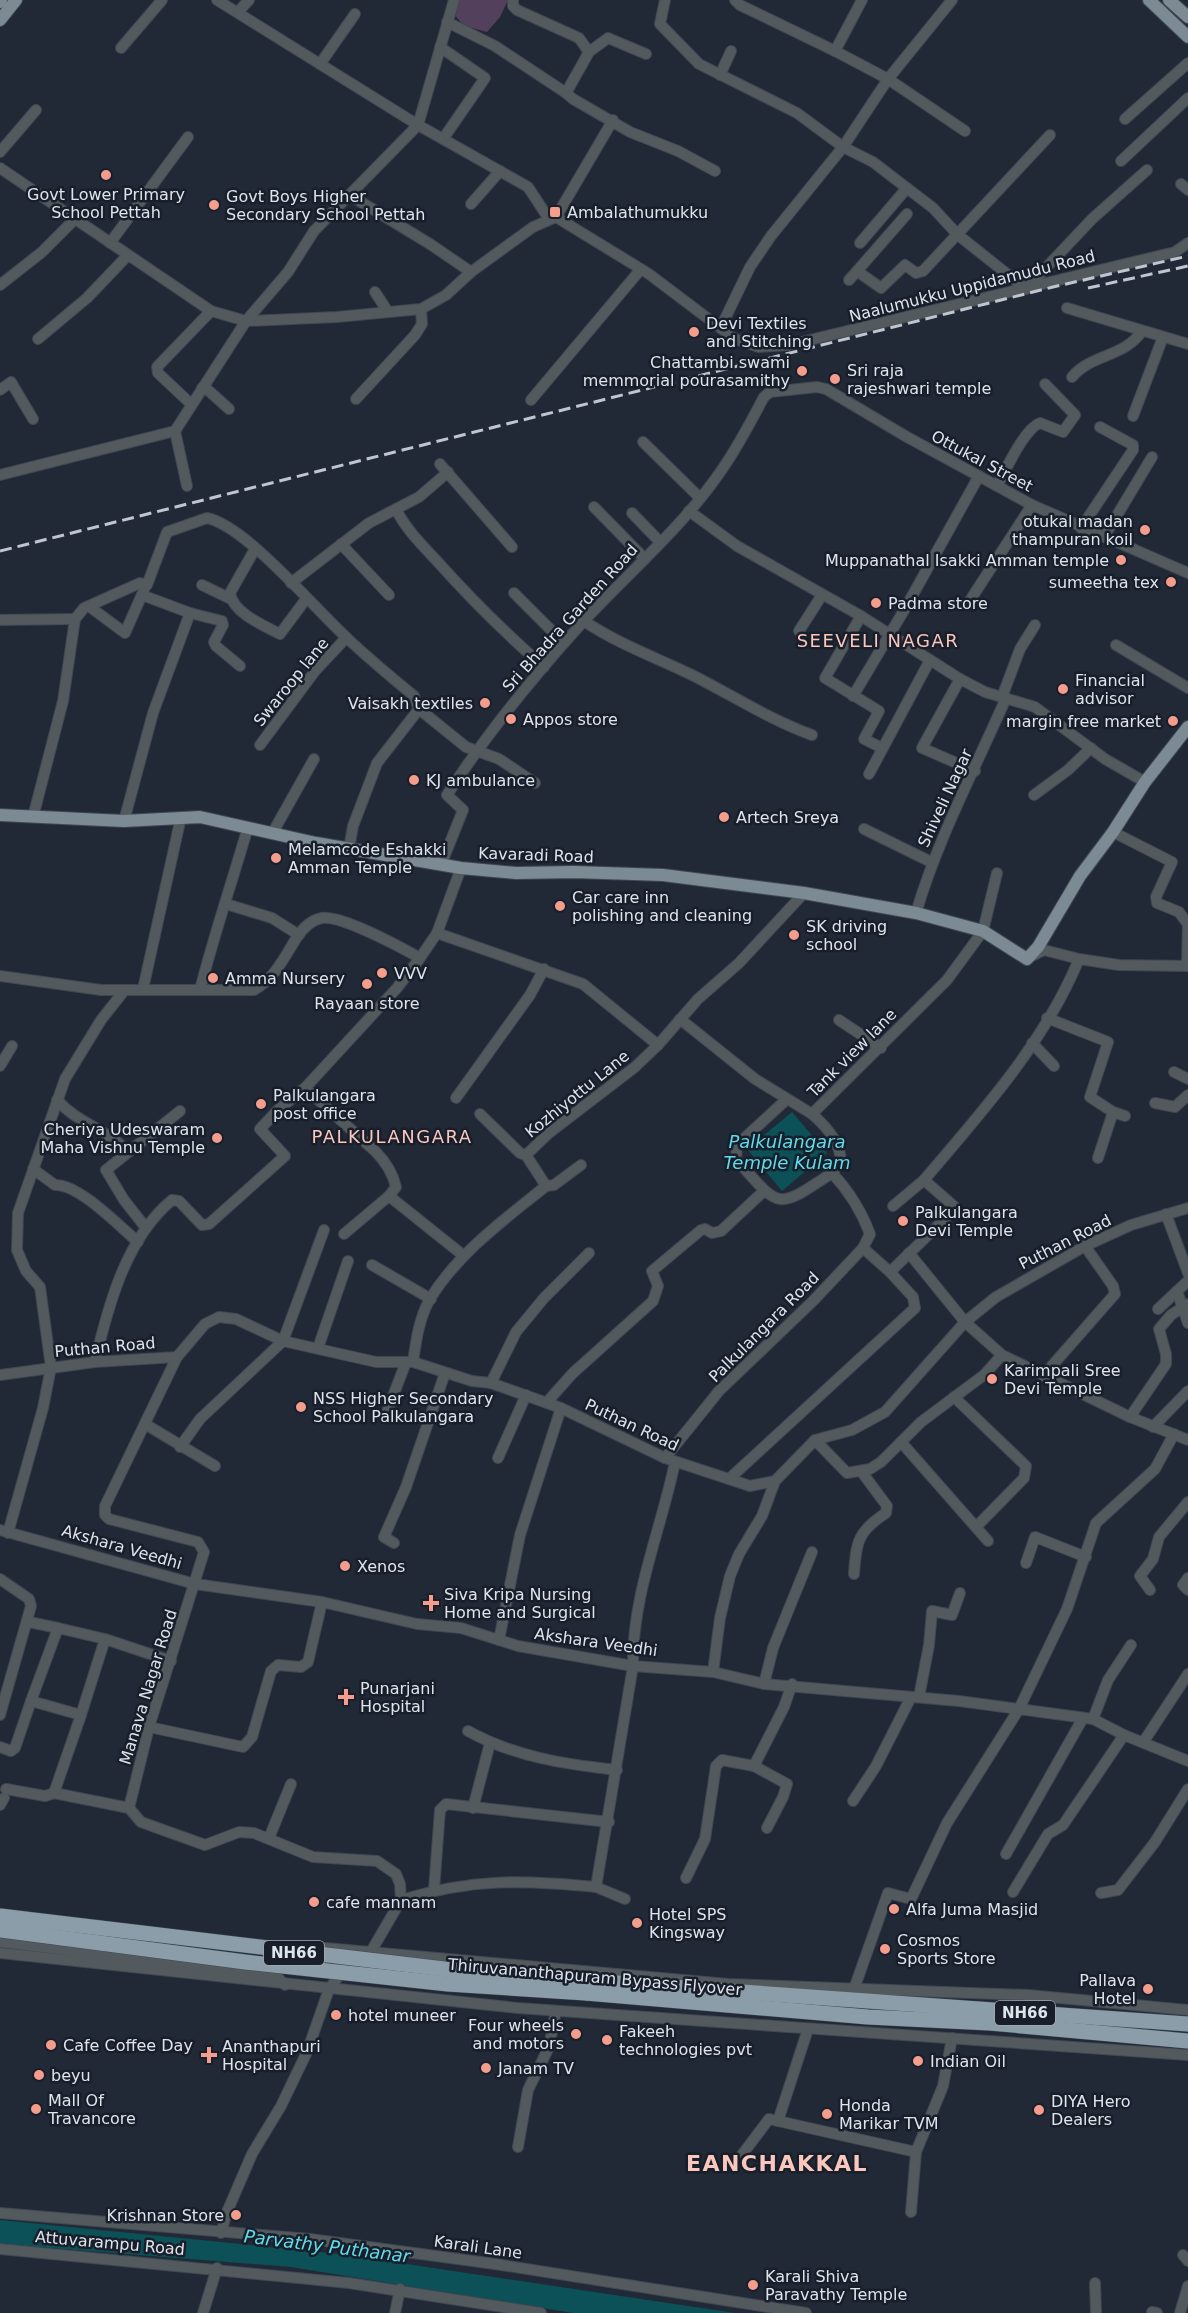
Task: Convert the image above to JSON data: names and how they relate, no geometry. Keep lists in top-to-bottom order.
{
  "streets": {
    "highway": ["NH66", "Thiruvananthapuram Bypass Flyover"],
    "main road": ["Kavaradi Road"],
    "street": [
      "Naalumukku Uppidamudu Road",
      "Ottukal Street",
      "Sri Bhadra Garden Road",
      "Swaroop lane",
      "Shiveli Nagar",
      "Tank view lane",
      "Kozhiyottu Lane",
      "Puthan Road",
      "Palkulangara Road",
      "Akshara Veedhi",
      "Manava Nagar Road",
      "Attuvarampu Road",
      "Karali Lane"
    ]
  },
  "crossings": [
    ["Ottukal Street", "Sri Bhadra Garden Road"],
    ["Sri Bhadra Garden Road", "Kavaradi Road"],
    ["Shiveli Nagar", "Kavaradi Road"],
    ["Kavaradi Road", "Tank view lane"],
    ["Kavaradi Road", "Kozhiyottu Lane"],
    ["Tank view lane", "Palkulangara Road"],
    ["Puthan Road", "Palkulangara Road"],
    ["Akshara Veedhi", "Manava Nagar Road"]
  ],
  "districts": ["SEEVELI NAGAR", "PALKULANGARA", "EANCHAKKAL"],
  "water": ["Palkulangara Temple Kulam", "Parvathy Puthanar"],
  "places": {
    "other": [
      "Govt Lower Primary School Pettah",
      "Govt Boys Higher Secondary School Pettah",
      "Devi Textiles and Stitching",
      "Chattambi swami memmorial pourasamithy",
      "Sri raja rajeshwari temple",
      "otukal madan thampuran koil",
      "Muppanathal Isakki Amman temple",
      "sumeetha tex",
      "Padma store",
      "Financial advisor",
      "Vaisakh textiles",
      "Appos store",
      "margin free market",
      "KJ ambulance",
      "Artech Sreya",
      "Melamcode Eshakki Amman Temple",
      "Car care inn polishing and cleaning",
      "SK driving school",
      "VVV",
      "Amma Nursery",
      "Rayaan store",
      "Palkulangara post office",
      "Cheriya Udeswaram Maha Vishnu Temple",
      "Palkulangara Devi Temple",
      "Karimpali Sree Devi Temple",
      "NSS Higher Secondary School Palkulangara",
      "Xenos",
      "cafe mannam",
      "Alfa Juma Masjid",
      "Hotel SPS Kingsway",
      "Cosmos Sports Store",
      "Pallava Hotel",
      "hotel muneer",
      "Four wheels and motors",
      "Fakeeh technologies pvt",
      "Cafe Coffee Day",
      "Indian Oil",
      "Janam TV",
      "beyu",
      "Mall Of Travancore",
      "DIYA Hero Dealers",
      "Honda Marikar TVM",
      "Krishnan Store",
      "Karali Shiva Paravathy Temple"
    ],
    "transit": ["Ambalathumukku"],
    "health": ["Siva Kripa Nursing Home and Surgical", "Punarjani Hospital", "Ananthapuri Hospital"]
  }
}
